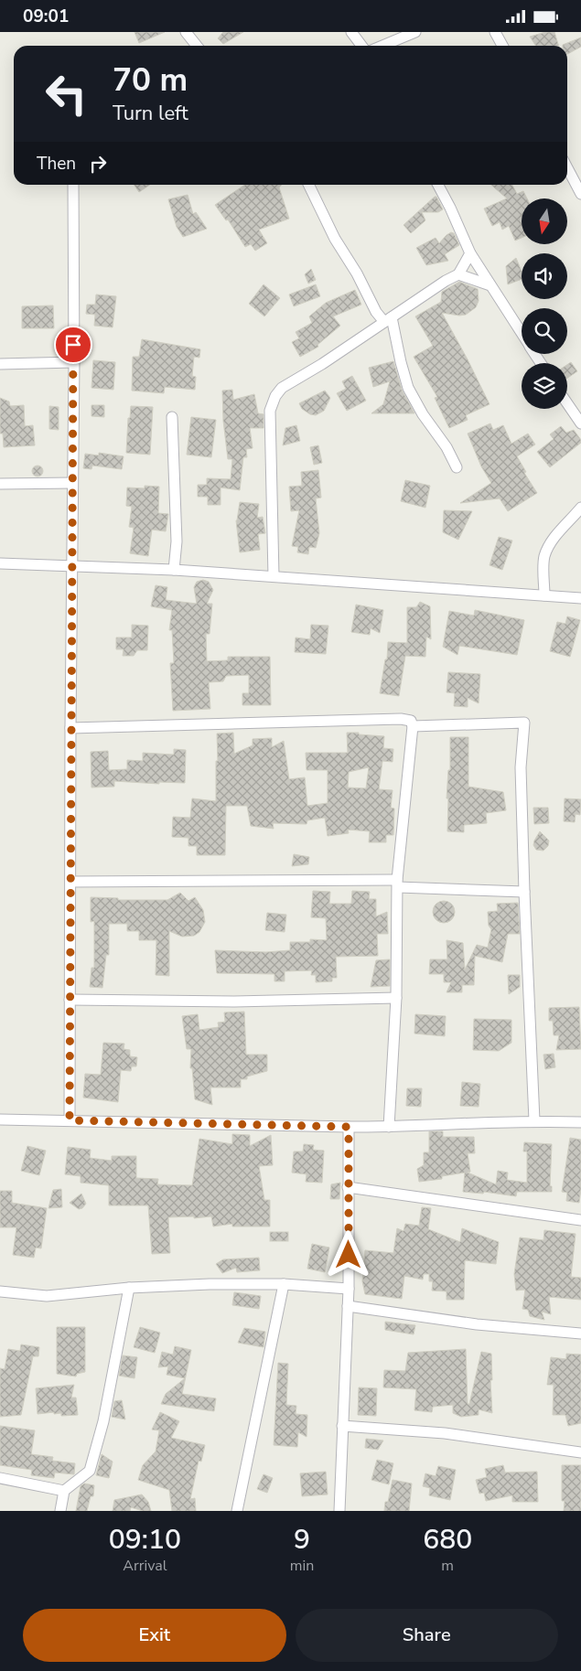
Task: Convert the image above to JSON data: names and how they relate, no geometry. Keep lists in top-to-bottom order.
{
  "north": "bottom",
  "page": {
    "status": "09:01",
    "turn": ["70 m", "Turn left"],
    "then": "Then",
    "eta": [
      "09:10",
      "Arrival",
      "9",
      "min",
      "680",
      "m"
    ],
    "buttons": ["Exit", "Share"]
  }
}
